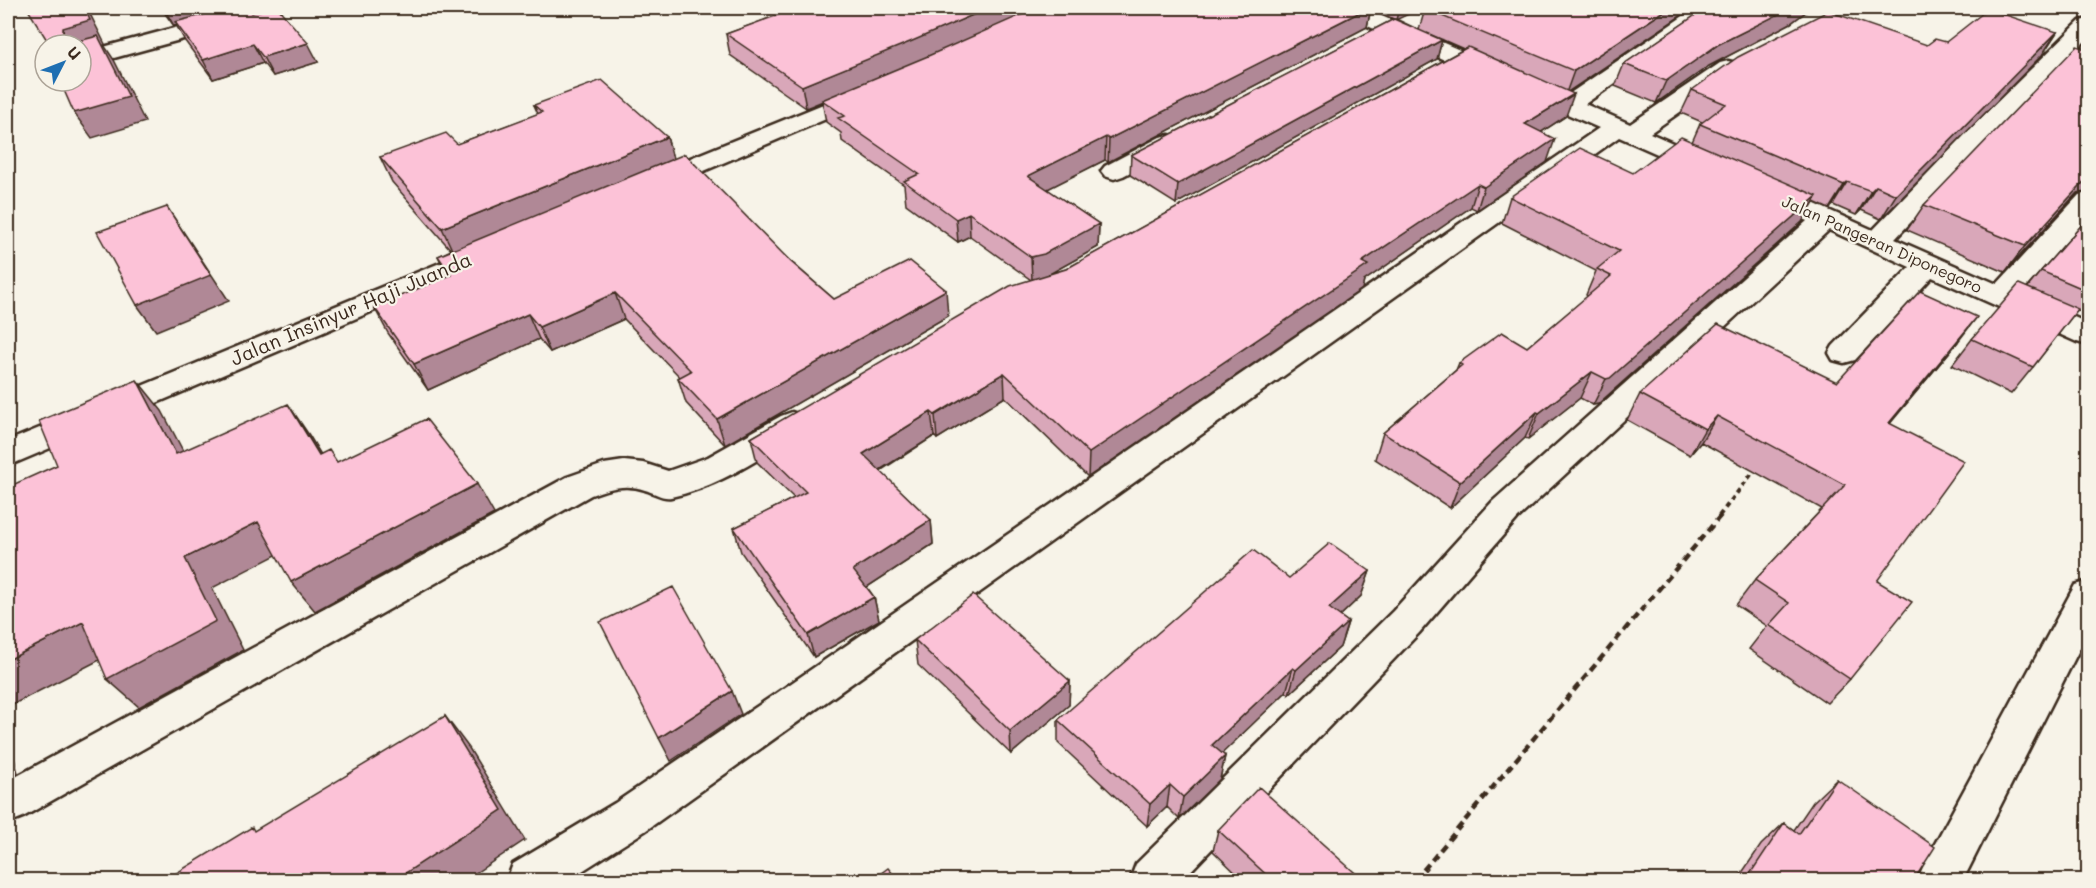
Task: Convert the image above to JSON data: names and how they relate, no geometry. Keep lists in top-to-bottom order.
{
  "streets": {
    "street": ["Jalan Pangeran Diponegoro", "Jalan Insinyur Haji Juanda"]
  },
  "north": "top right"
}
